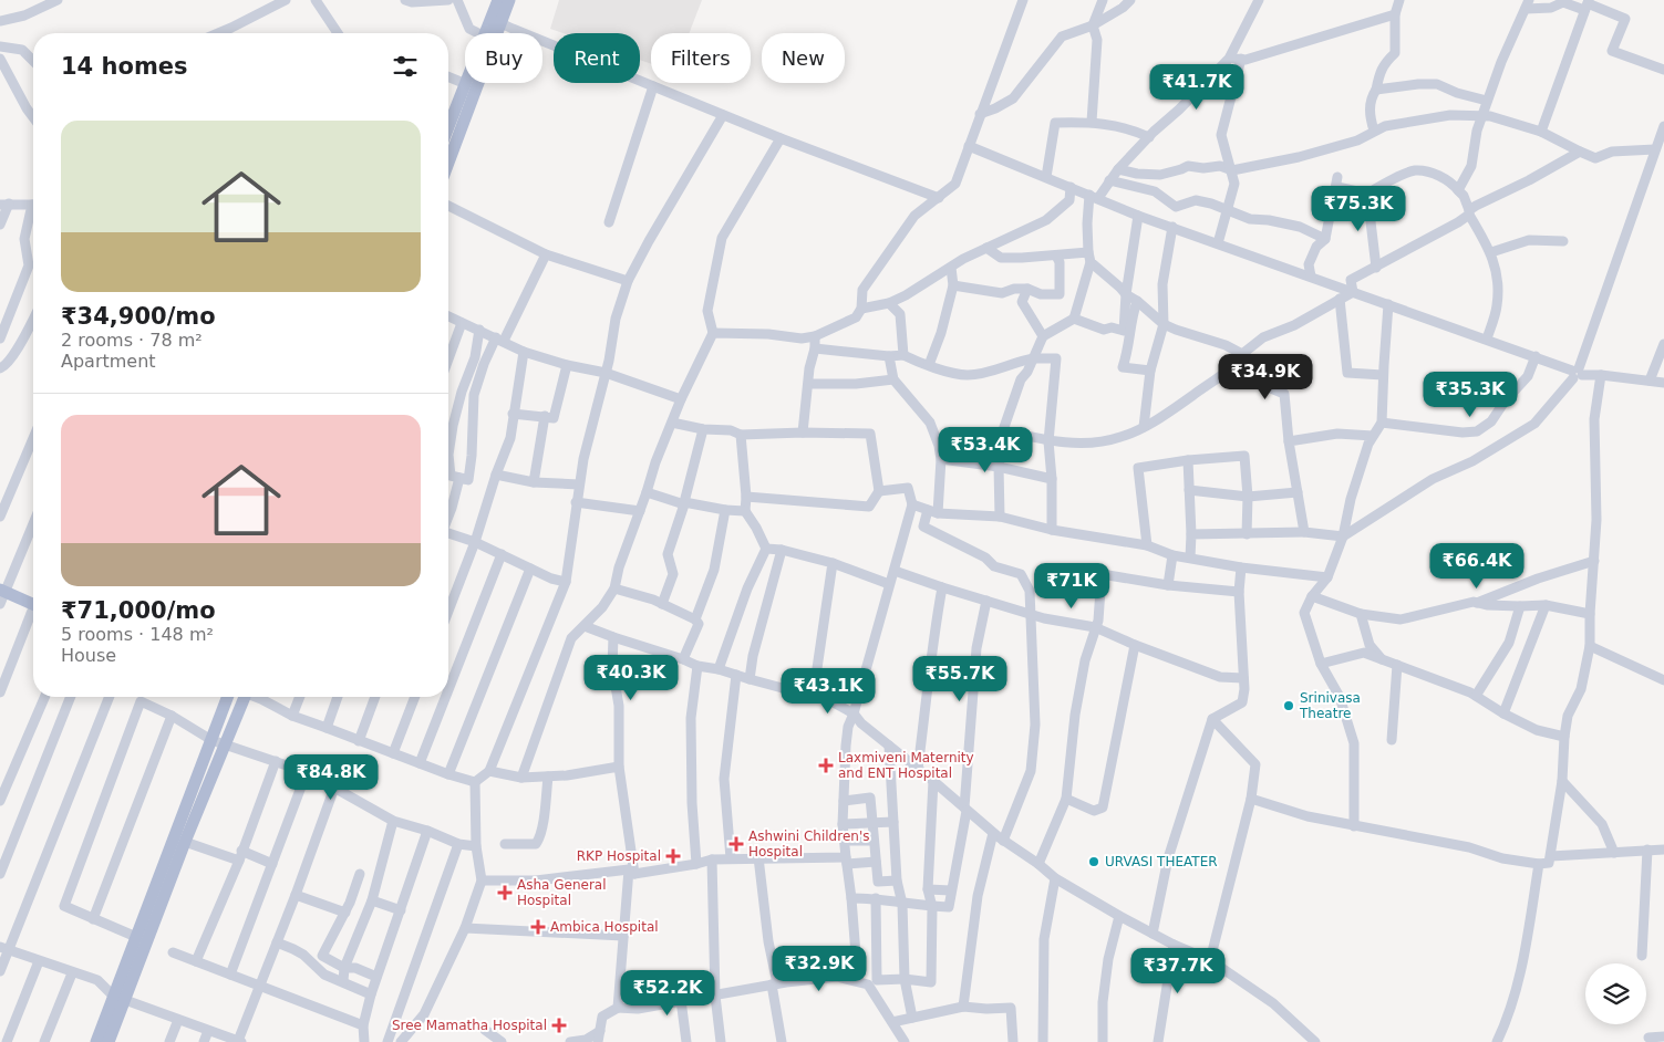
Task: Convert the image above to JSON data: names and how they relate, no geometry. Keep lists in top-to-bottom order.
{
  "places": {
    "other": ["Srinivasa Theatre", "URVASI THEATER"],
    "health": [
      "Laxmiveni Maternity and ENT Hospital",
      "Ashwini Children's Hospital",
      "RKP Hospital",
      "Asha General Hospital",
      "Ambica Hospital",
      "Sree Mamatha Hospital"
    ]
  },
  "page": {
    "chip": [
      "Buy",
      "Rent",
      "Filters",
      "New"
    ],
    "heading": "14 homes",
    "price": [
      "₹41.7K",
      "₹75.3K",
      "₹34.9K",
      "₹35.3K",
      "₹53.4K",
      "₹66.4K",
      "₹71K",
      "₹40.3K",
      "₹55.7K",
      "₹43.1K",
      "₹84.8K",
      "₹32.9K",
      "₹37.7K",
      "₹52.2K"
    ],
    "list": [
      {
        "name": "₹34,900/mo",
        "note": "2 rooms · 78 m² · Apartment"
      },
      {
        "name": "₹71,000/mo",
        "note": "5 rooms · 148 m² · House"
      }
    ]
  }
}
